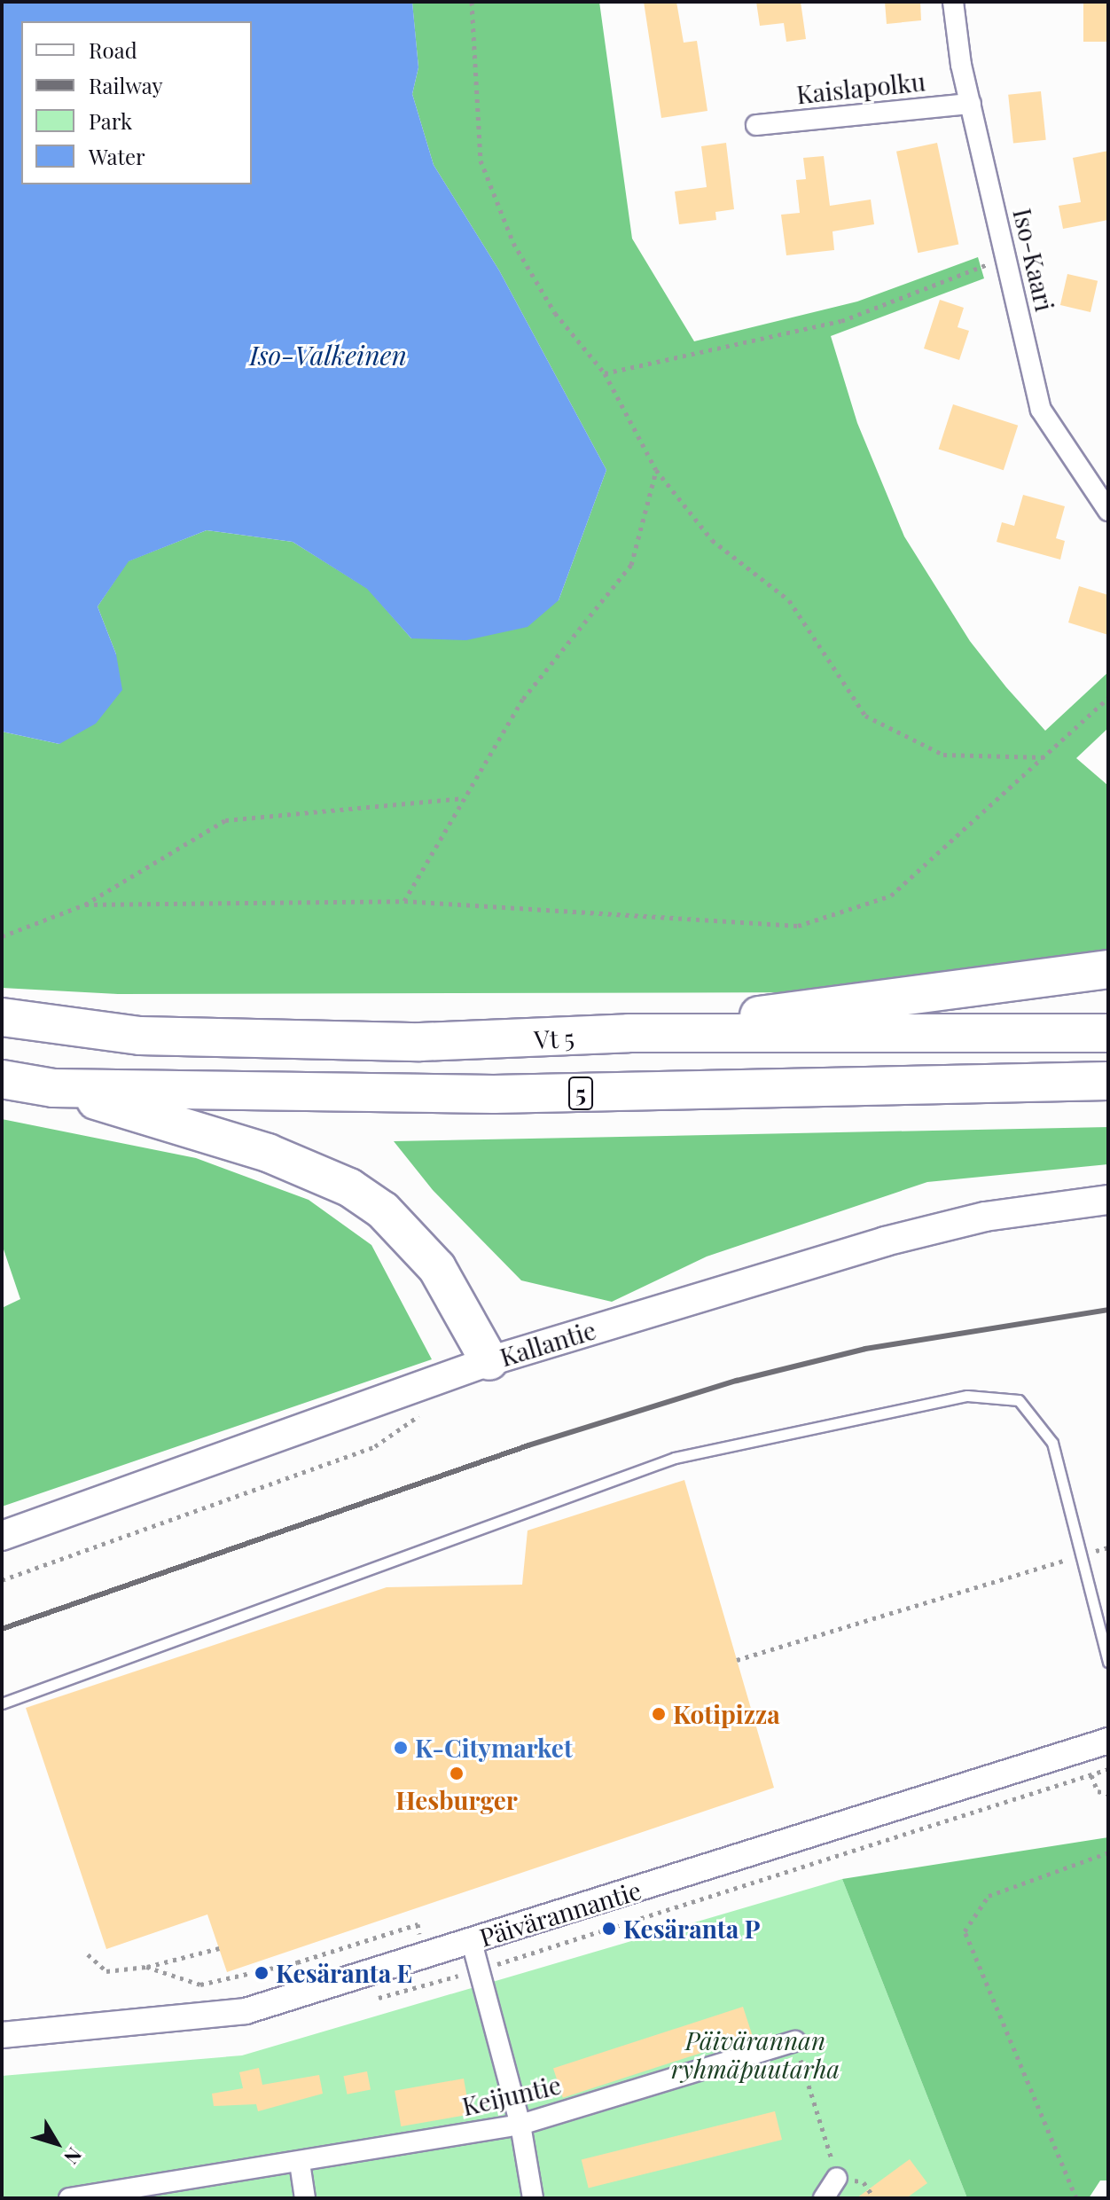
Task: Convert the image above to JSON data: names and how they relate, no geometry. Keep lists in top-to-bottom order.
{
  "streets": {
    "highway": ["Vt 5", "5"],
    "main road": ["Kallantie"],
    "street": [
      "Kaislapolku",
      "Iso-Kaari",
      "Päivärannantie",
      "Keijuntie"
    ]
  },
  "crossings": [
    ["Kaislapolku", "Iso-Kaari"]
  ],
  "water": ["Iso-Valkeinen"],
  "parks": ["Päivärannan ryhmäpuutarha"],
  "places": [
    "Kotipizza",
    "K-Citymarket",
    "Hesburger",
    "Kesäranta P",
    "Kesäranta E"
  ],
  "legend": [
    "Road",
    "Railway",
    "Park",
    "Water"
  ],
  "north": "bottom right"
}
